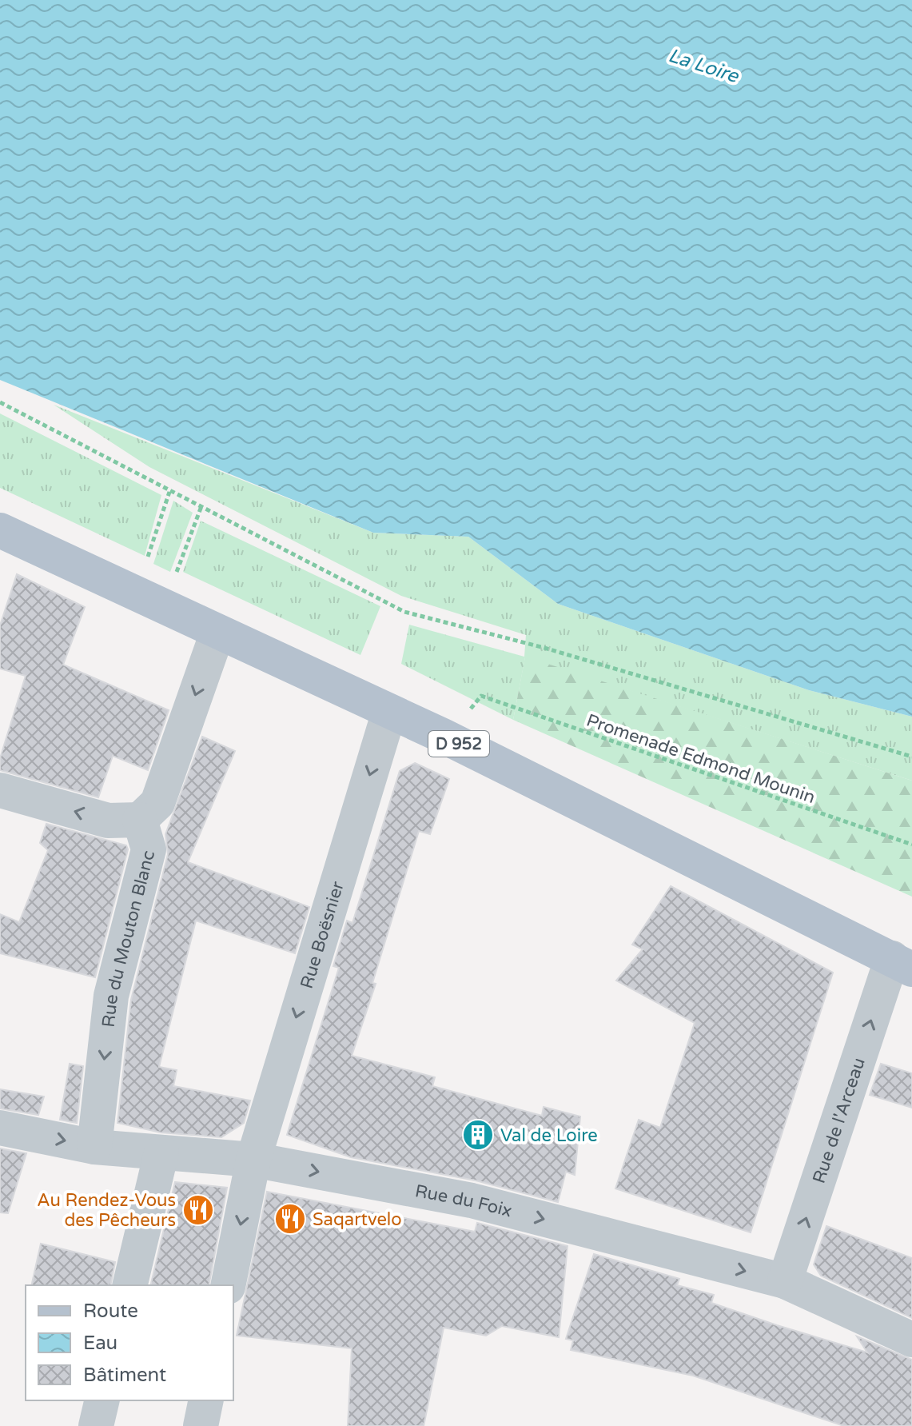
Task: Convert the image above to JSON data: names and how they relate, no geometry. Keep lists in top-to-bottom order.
{
  "streets": {
    "main road": ["D 952"],
    "street": [
      "Rue Boësnier",
      "Rue du Mouton Blanc",
      "Rue de l'Arceau",
      "Rue du Foix"
    ],
    "path": ["Promenade Edmond Mounin"]
  },
  "crossings": [
    ["D 952", "Rue Boësnier"],
    ["D 952", "Rue de l'Arceau"],
    ["Rue Boësnier", "Rue du Foix"],
    ["Rue du Mouton Blanc", "Rue du Foix"],
    ["Rue de l'Arceau", "Rue du Foix"]
  ],
  "one_way": ["Rue du Mouton Blanc", "Rue de l'Arceau", "Rue du Foix"],
  "water": ["La Loire"],
  "places": {
    "building": ["Val de Loire"],
    "restaurant": ["Au Rendez-Vous des Pêcheurs", "Saqartvelo"]
  },
  "legend": ["Route", "Eau", "Bâtiment"]
}
